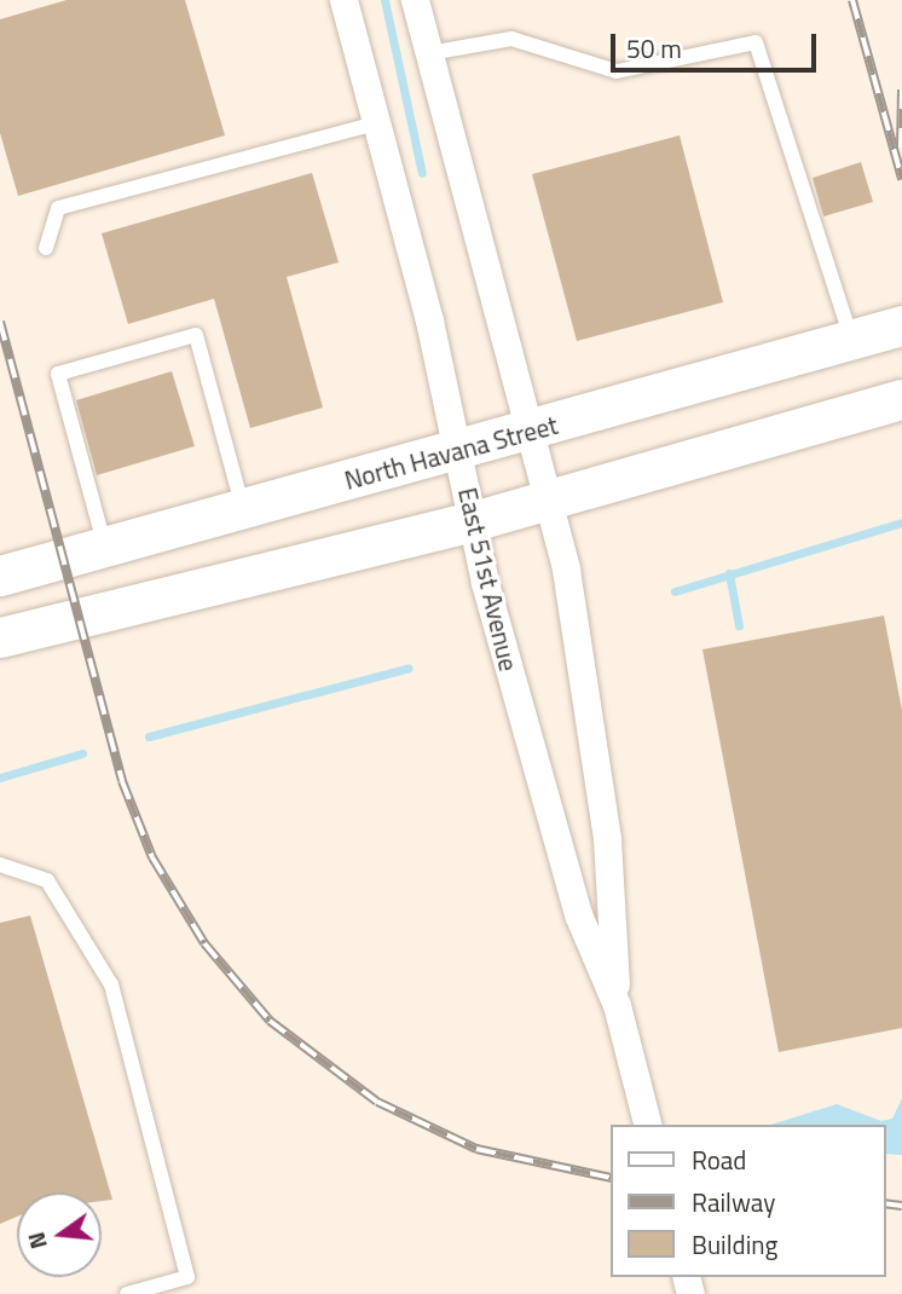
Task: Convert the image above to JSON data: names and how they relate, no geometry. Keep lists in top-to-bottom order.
{
  "streets": {
    "main road": ["North Havana Street"],
    "street": ["East 51st Avenue"]
  },
  "crossings": [
    ["North Havana Street", "East 51st Avenue"]
  ],
  "legend": ["Road", "Railway", "Building"],
  "scale_bar": "50 m",
  "north": "left"
}
